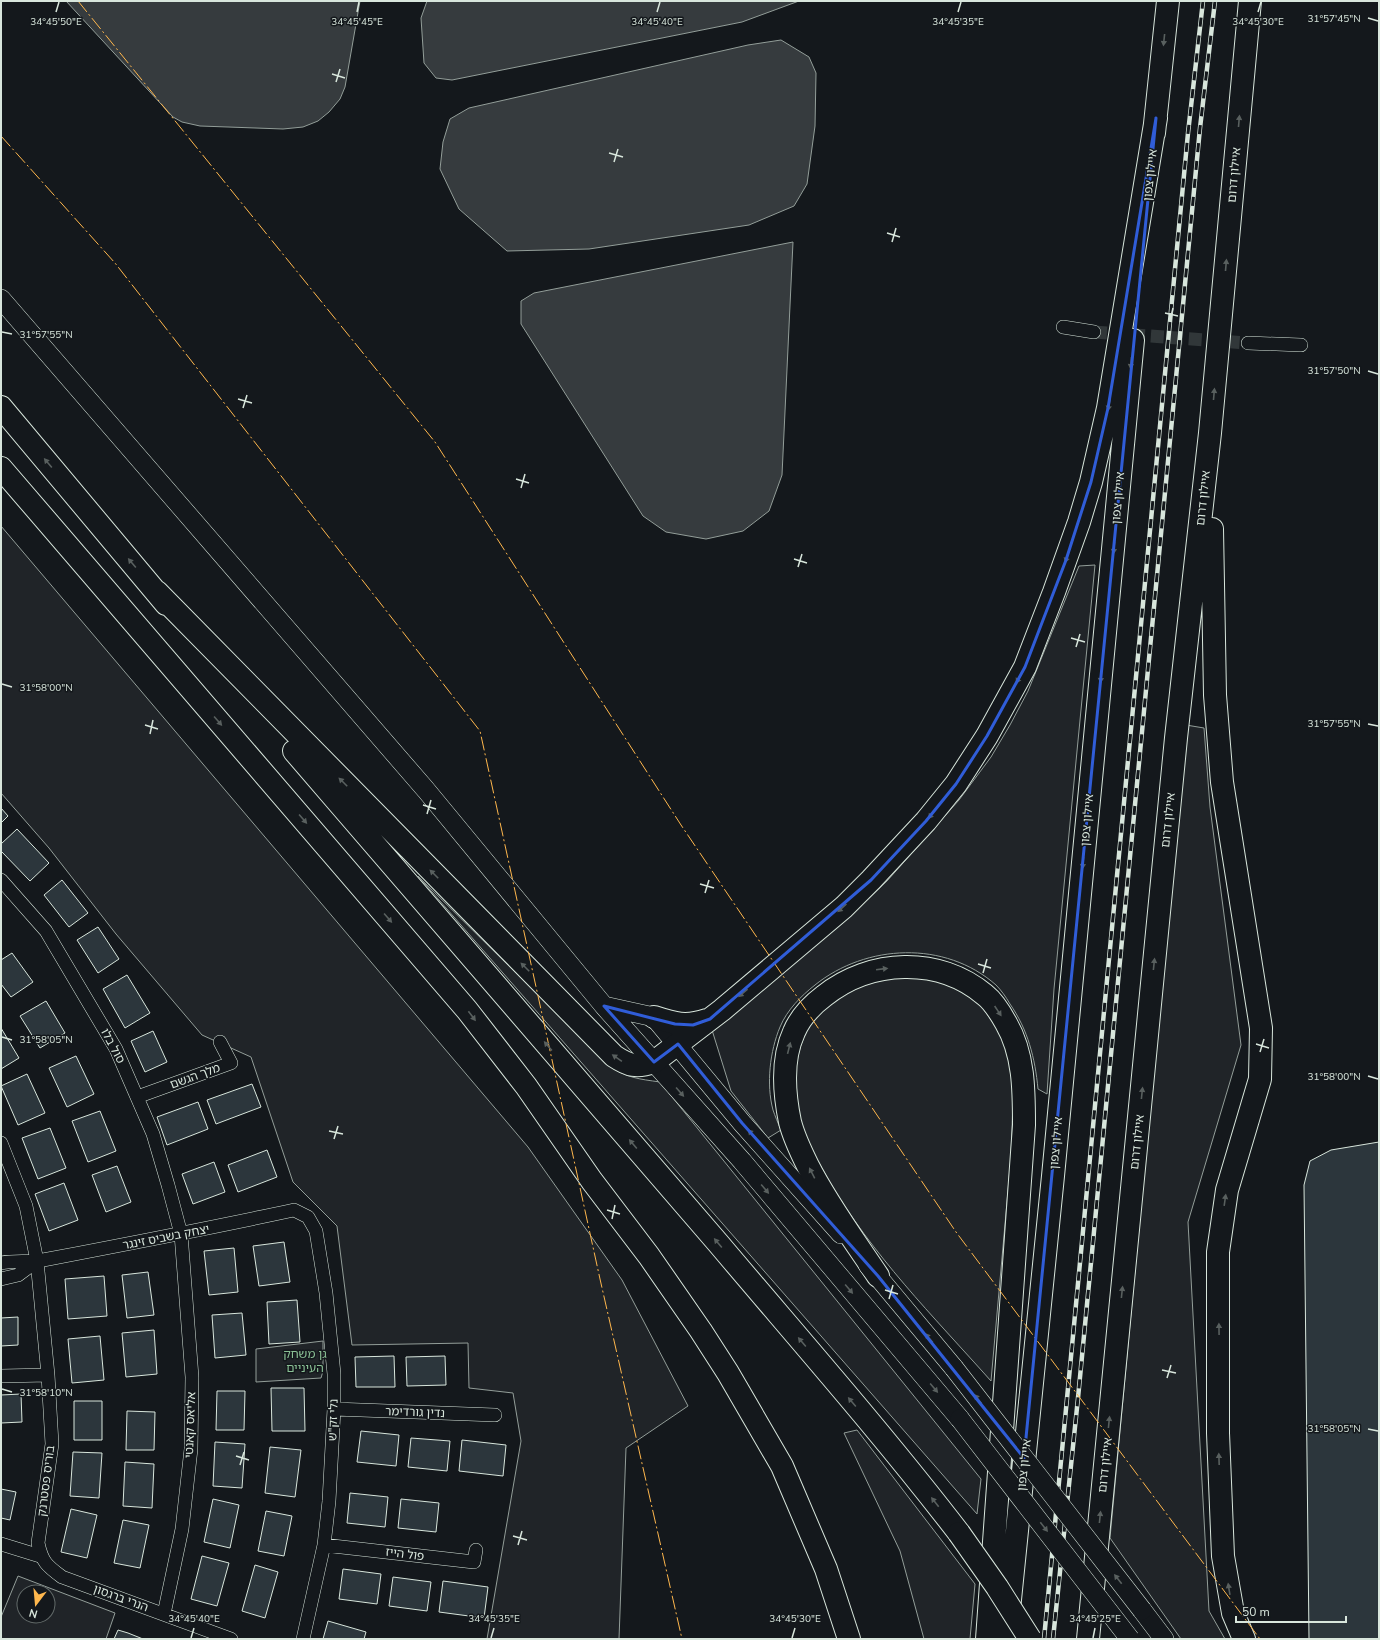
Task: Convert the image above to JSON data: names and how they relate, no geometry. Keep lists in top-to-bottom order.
{
  "streets": {
    "highway": ["איילון צפון", "איילון דרום"],
    "street": [
      "סול בלו",
      "מלך הגשם",
      "יצחק בשביס זינגר",
      "נדין גורדימר",
      "נלי זק\"ש",
      "אליאס קאנטי",
      "בוריס פסטרנק",
      "פול הייז",
      "הנרי ברגסון"
    ]
  },
  "crossings": [
    ["סול בלו", "מלך הגשם"],
    ["סול בלו", "יצחק בשביס זינגר"],
    ["סול בלו", "אליאס קאנטי"],
    ["יצחק בשביס זינגר", "נלי זק\"ש"],
    ["יצחק בשביס זינגר", "אליאס קאנטי"],
    ["יצחק בשביס זינגר", "בוריס פסטרנק"],
    ["נדין גורדימר", "נלי זק\"ש"],
    ["נלי זק\"ש", "פול הייז"],
    ["אליאס קאנטי", "הנרי ברגסון"],
    ["בוריס פסטרנק", "הנרי ברגסון"]
  ],
  "parks": ["גן משחק העיניים"],
  "scale_bar": "50 m",
  "north": "bottom",
  "coordinates": [
    "31°57'45\"N",
    "34°45'50\"E",
    "34°45'45\"E",
    "34°45'40\"E",
    "34°45'35\"E",
    "34°45'30\"E",
    "31°57'55\"N",
    "31°57'50\"N",
    "31°58'00\"N",
    "31°58'05\"N",
    "31°58'10\"N",
    "34°45'25\"E"
  ]
}
